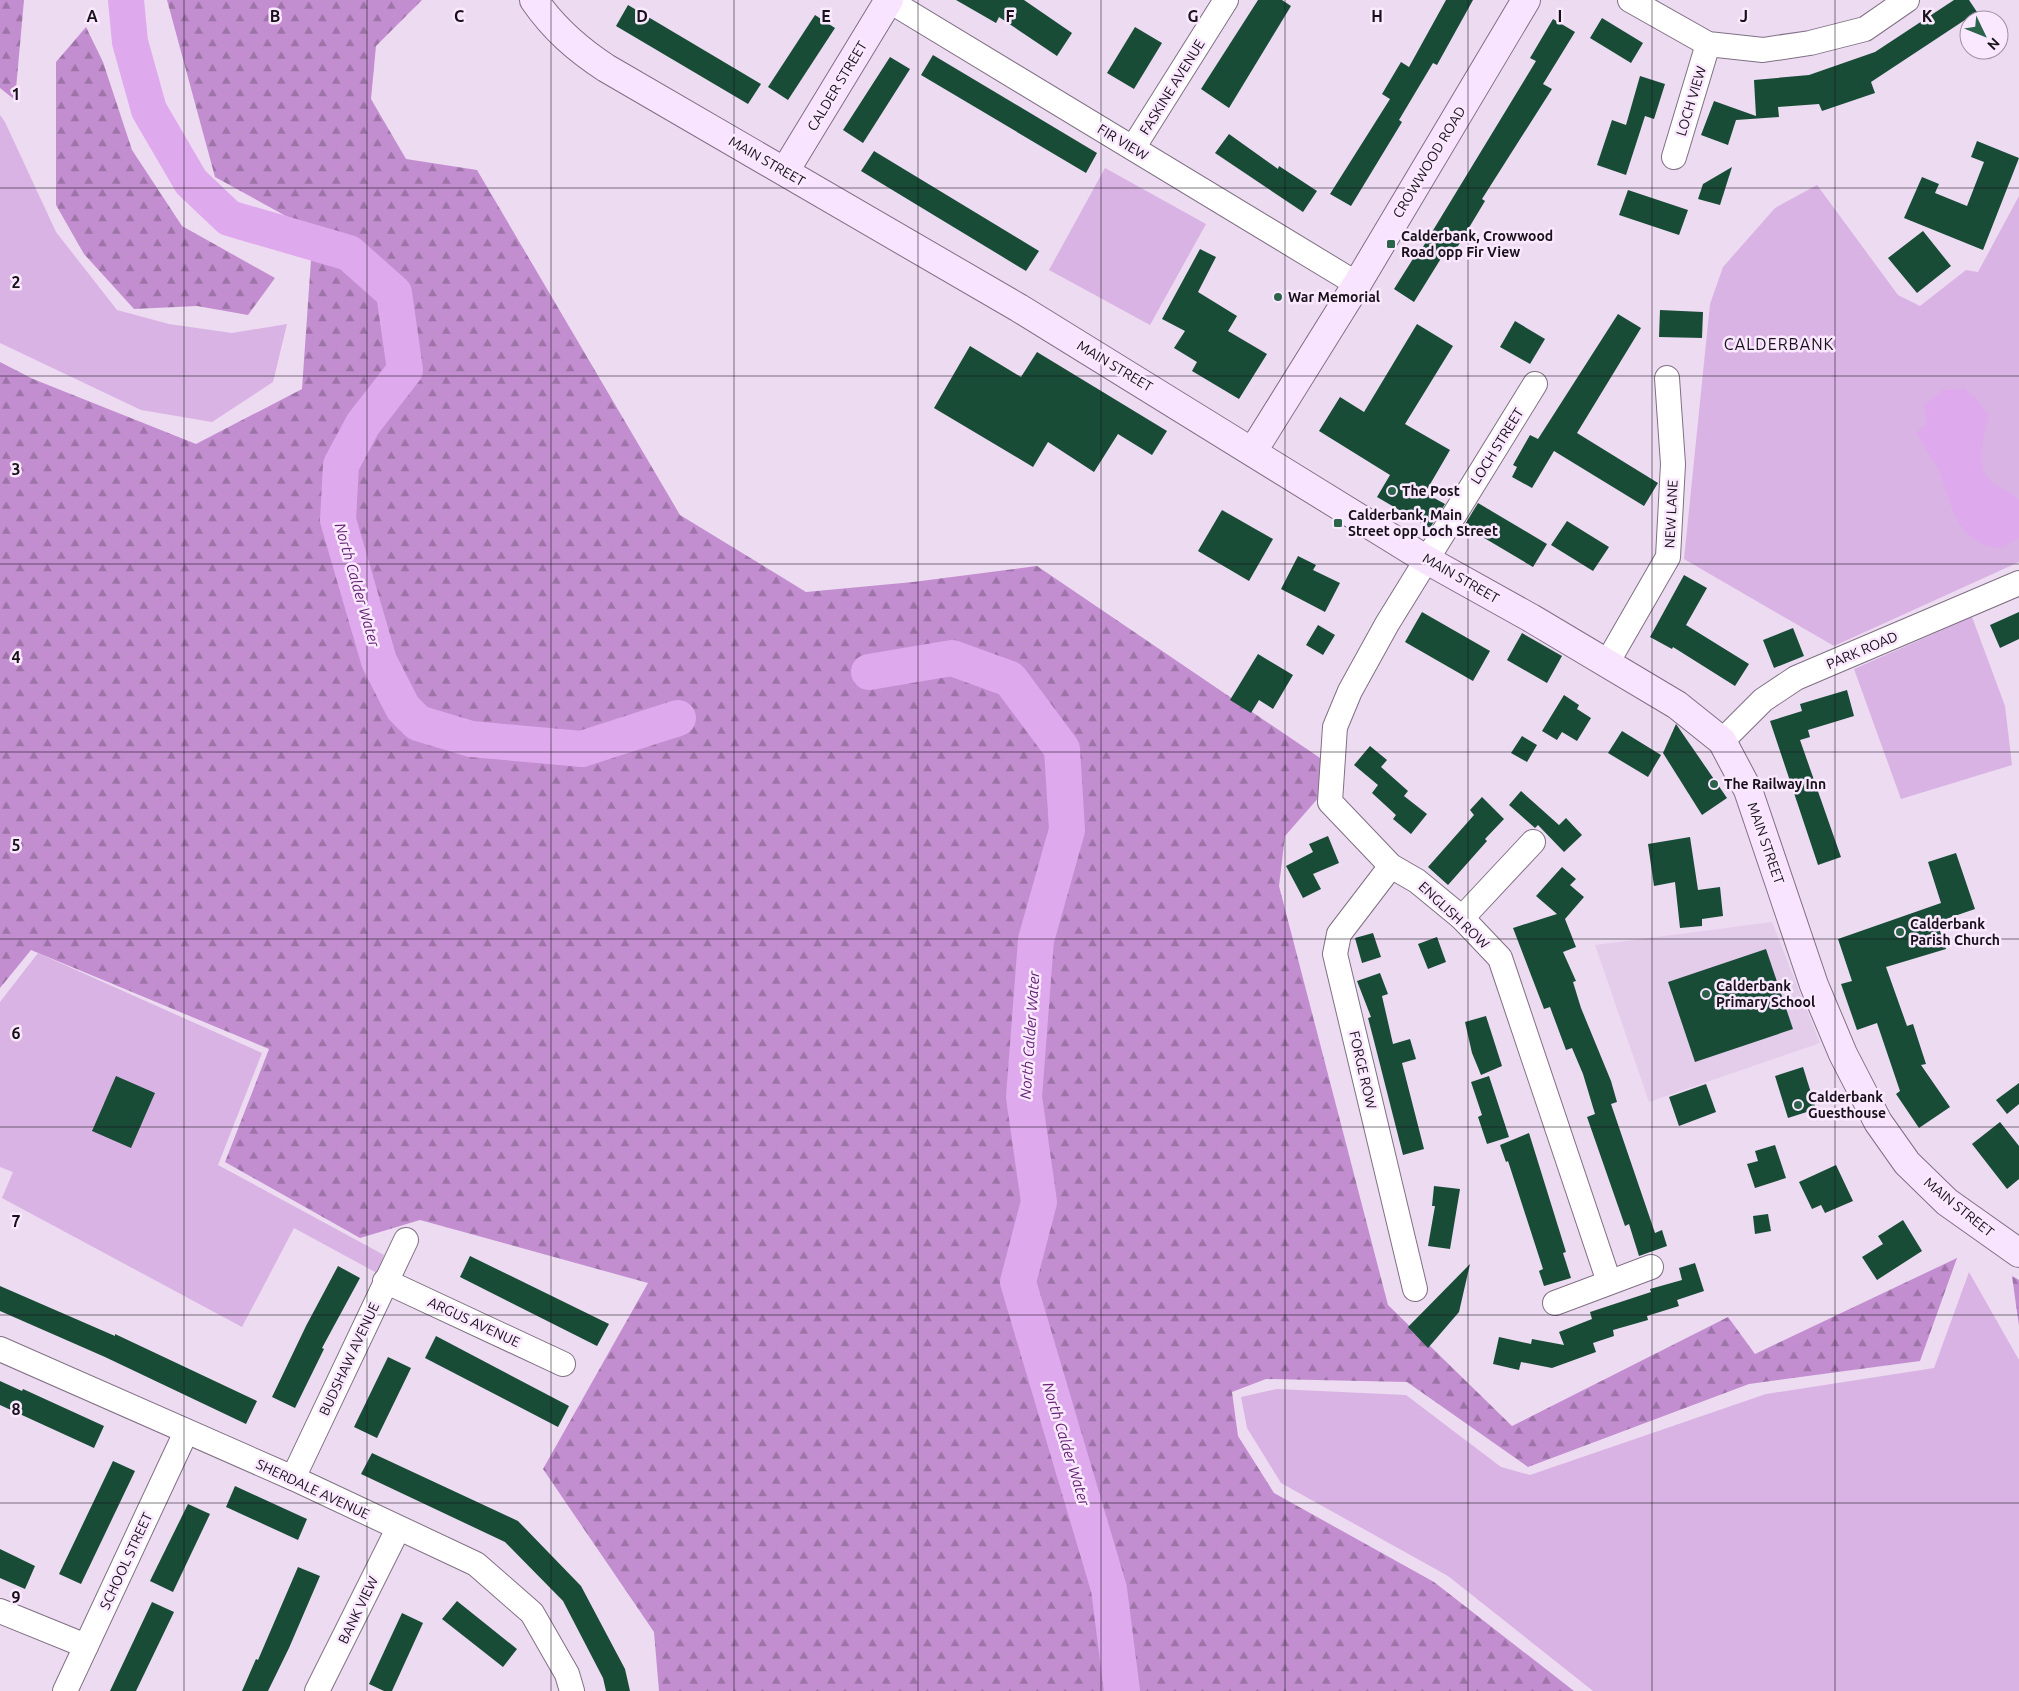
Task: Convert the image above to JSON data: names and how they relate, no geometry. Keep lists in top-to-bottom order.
{
  "streets": {
    "main road": ["CALDER STREET", "MAIN STREET", "CROWWOOD ROAD"],
    "street": [
      "FASKINE AVENUE",
      "LOCH VIEW",
      "FIR VIEW",
      "LOCH STREET",
      "NEW LANE",
      "PARK ROAD",
      "ENGLISH ROW",
      "FORGE ROW",
      "ARGUS AVENUE",
      "BUDSHAW AVENUE",
      "SHERDALE AVENUE",
      "SCHOOL STREET",
      "BANK VIEW"
    ]
  },
  "crossings": [
    ["CALDER STREET", "FIR VIEW"],
    ["CALDER STREET", "MAIN STREET"],
    ["FASKINE AVENUE", "FIR VIEW"],
    ["FIR VIEW", "CROWWOOD ROAD"],
    ["MAIN STREET", "CROWWOOD ROAD"],
    ["MAIN STREET", "LOCH STREET"],
    ["MAIN STREET", "NEW LANE"],
    ["MAIN STREET", "PARK ROAD"],
    ["MAIN STREET", "ENGLISH ROW"],
    ["LOCH STREET", "ENGLISH ROW"],
    ["ENGLISH ROW", "FORGE ROW"],
    ["ARGUS AVENUE", "BUDSHAW AVENUE"],
    ["BUDSHAW AVENUE", "SHERDALE AVENUE"],
    ["SHERDALE AVENUE", "SCHOOL STREET"],
    ["SHERDALE AVENUE", "BANK VIEW"]
  ],
  "districts": ["CALDERBANK"],
  "water": ["North Calder Water"],
  "places": {
    "transit": ["Calderbank, Crowwood Road opp Fir View", "Calderbank, Main Street opp Loch Street"],
    "other": [
      "War Memorial",
      "The Post",
      "The Railway Inn",
      "Calderbank Parish Church",
      "Calderbank Primary School",
      "Calderbank Guesthouse"
    ]
  },
  "north": "bottom right",
  "grid": {
    "columns": [
      "A",
      "B",
      "C",
      "D",
      "E",
      "F",
      "G",
      "H",
      "I",
      "J",
      "K"
    ],
    "rows": [
      "1",
      "2",
      "3",
      "4",
      "5",
      "6",
      "7",
      "8",
      "9"
    ]
  }
}
